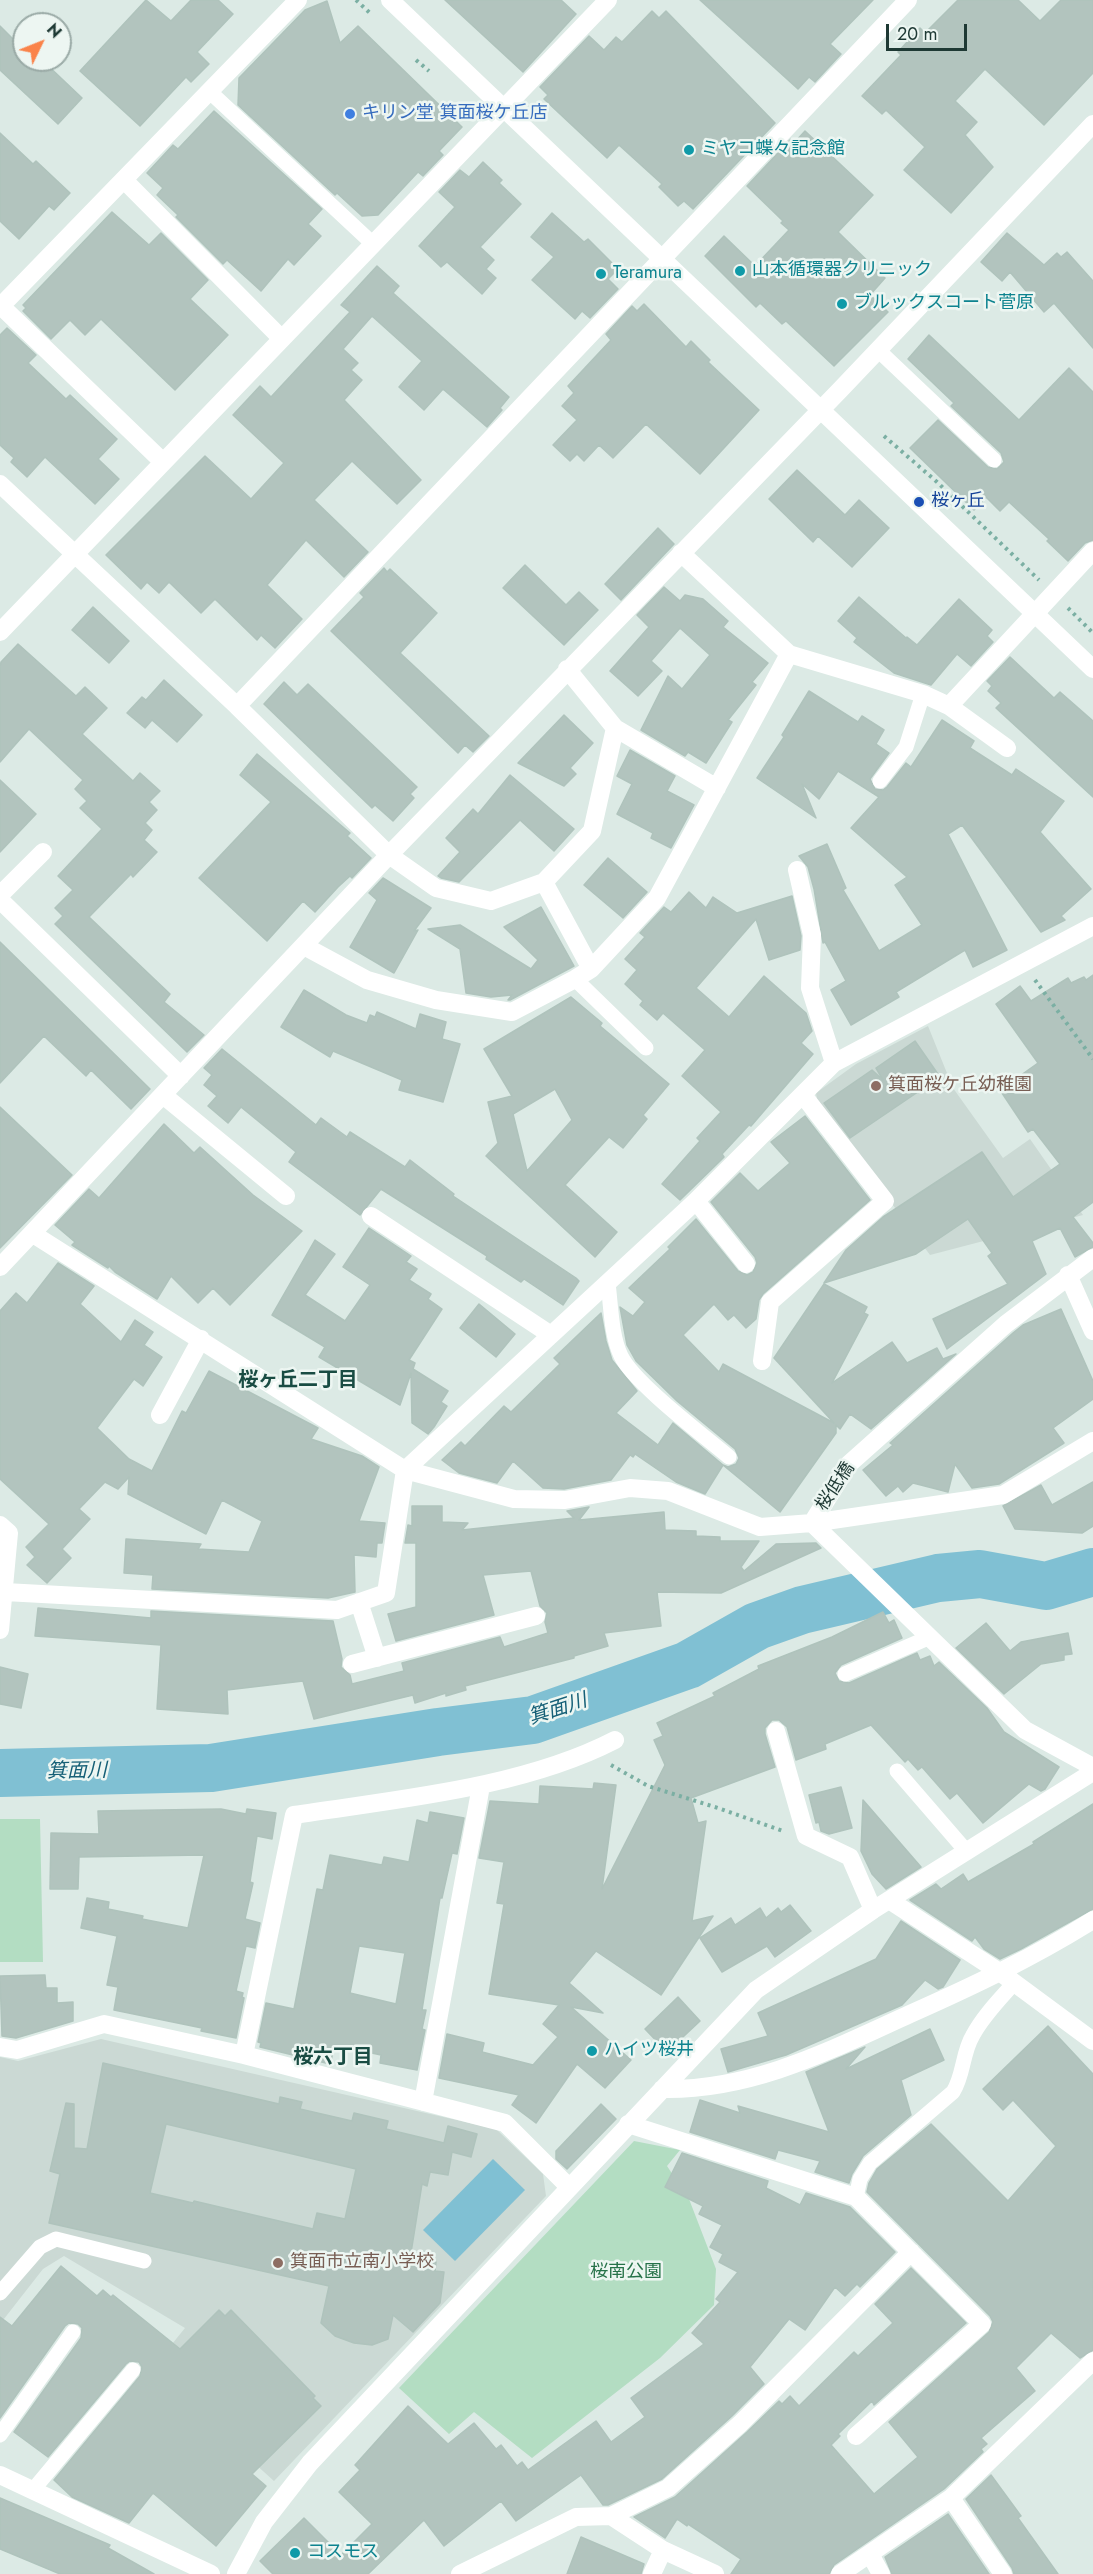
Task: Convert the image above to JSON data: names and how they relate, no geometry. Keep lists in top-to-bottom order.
{
  "streets": {
    "street": ["桜低橋"]
  },
  "districts": ["桜ヶ丘二丁目", "桜六丁目"],
  "water": ["箕面川"],
  "parks": ["桜南公園"],
  "places": [
    "キリン堂 箕面桜ケ丘店",
    "ミヤコ蝶々記念館",
    "山本循環器クリニック",
    "Teramura",
    "ブルックスコート菅原",
    "桜ヶ丘",
    "箕面桜ケ丘幼稚園",
    "ハイツ桜井",
    "箕面市立南小学校",
    "コスモス"
  ],
  "scale_bar": "20 m",
  "north": "top right"
}
